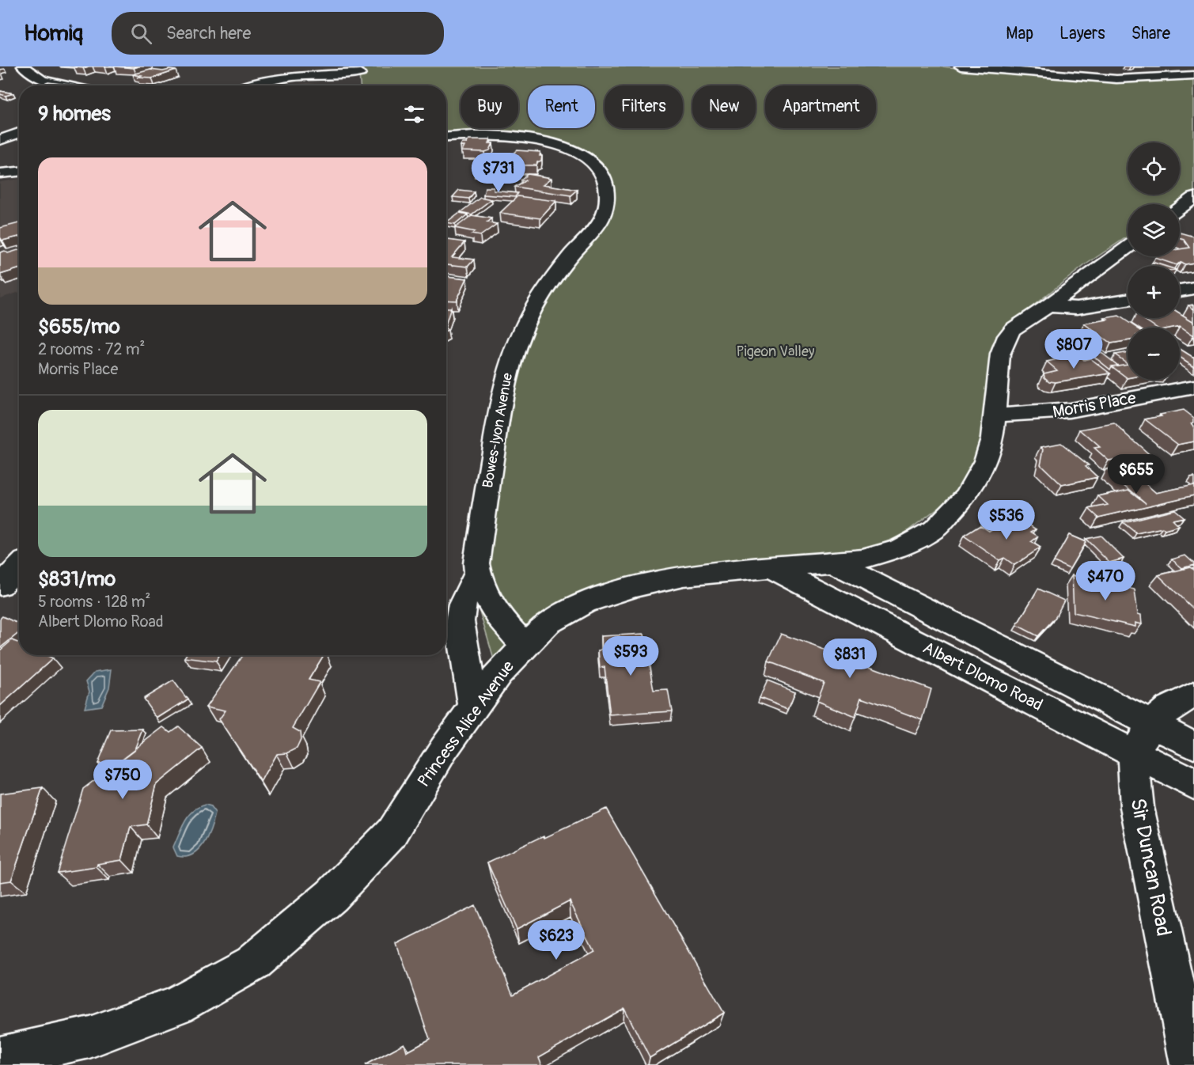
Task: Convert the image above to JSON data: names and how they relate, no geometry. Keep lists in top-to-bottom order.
{
  "streets": {
    "street": [
      "Morris Place",
      "Bowes-lyon Avenue",
      "Albert Dlomo Road",
      "Princess Alice Avenue",
      "Sir Duncan Road"
    ]
  },
  "crossings": [
    ["Morris Place", "Princess Alice Avenue"],
    ["Bowes-lyon Avenue", "Princess Alice Avenue"],
    ["Albert Dlomo Road", "Princess Alice Avenue"],
    ["Albert Dlomo Road", "Sir Duncan Road"]
  ],
  "parks": ["Pigeon Valley"],
  "page": {
    "header": "Homiq",
    "search": "Search here",
    "nav": ["Map", "Layers", "Share"],
    "chip": [
      "Buy",
      "Rent",
      "Filters",
      "New",
      "Apartment"
    ],
    "heading": "9 homes",
    "map_buttons": ["+", "−"],
    "list": [
      {
        "name": "$655/mo",
        "note": "2 rooms · 72 m² · Morris Place"
      },
      {
        "name": "$831/mo",
        "note": "5 rooms · 128 m² · Albert Dlomo Road"
      }
    ],
    "price": [
      "$731",
      "$807",
      "$655",
      "$536",
      "$470",
      "$593",
      "$831",
      "$750",
      "$623"
    ]
  }
}
